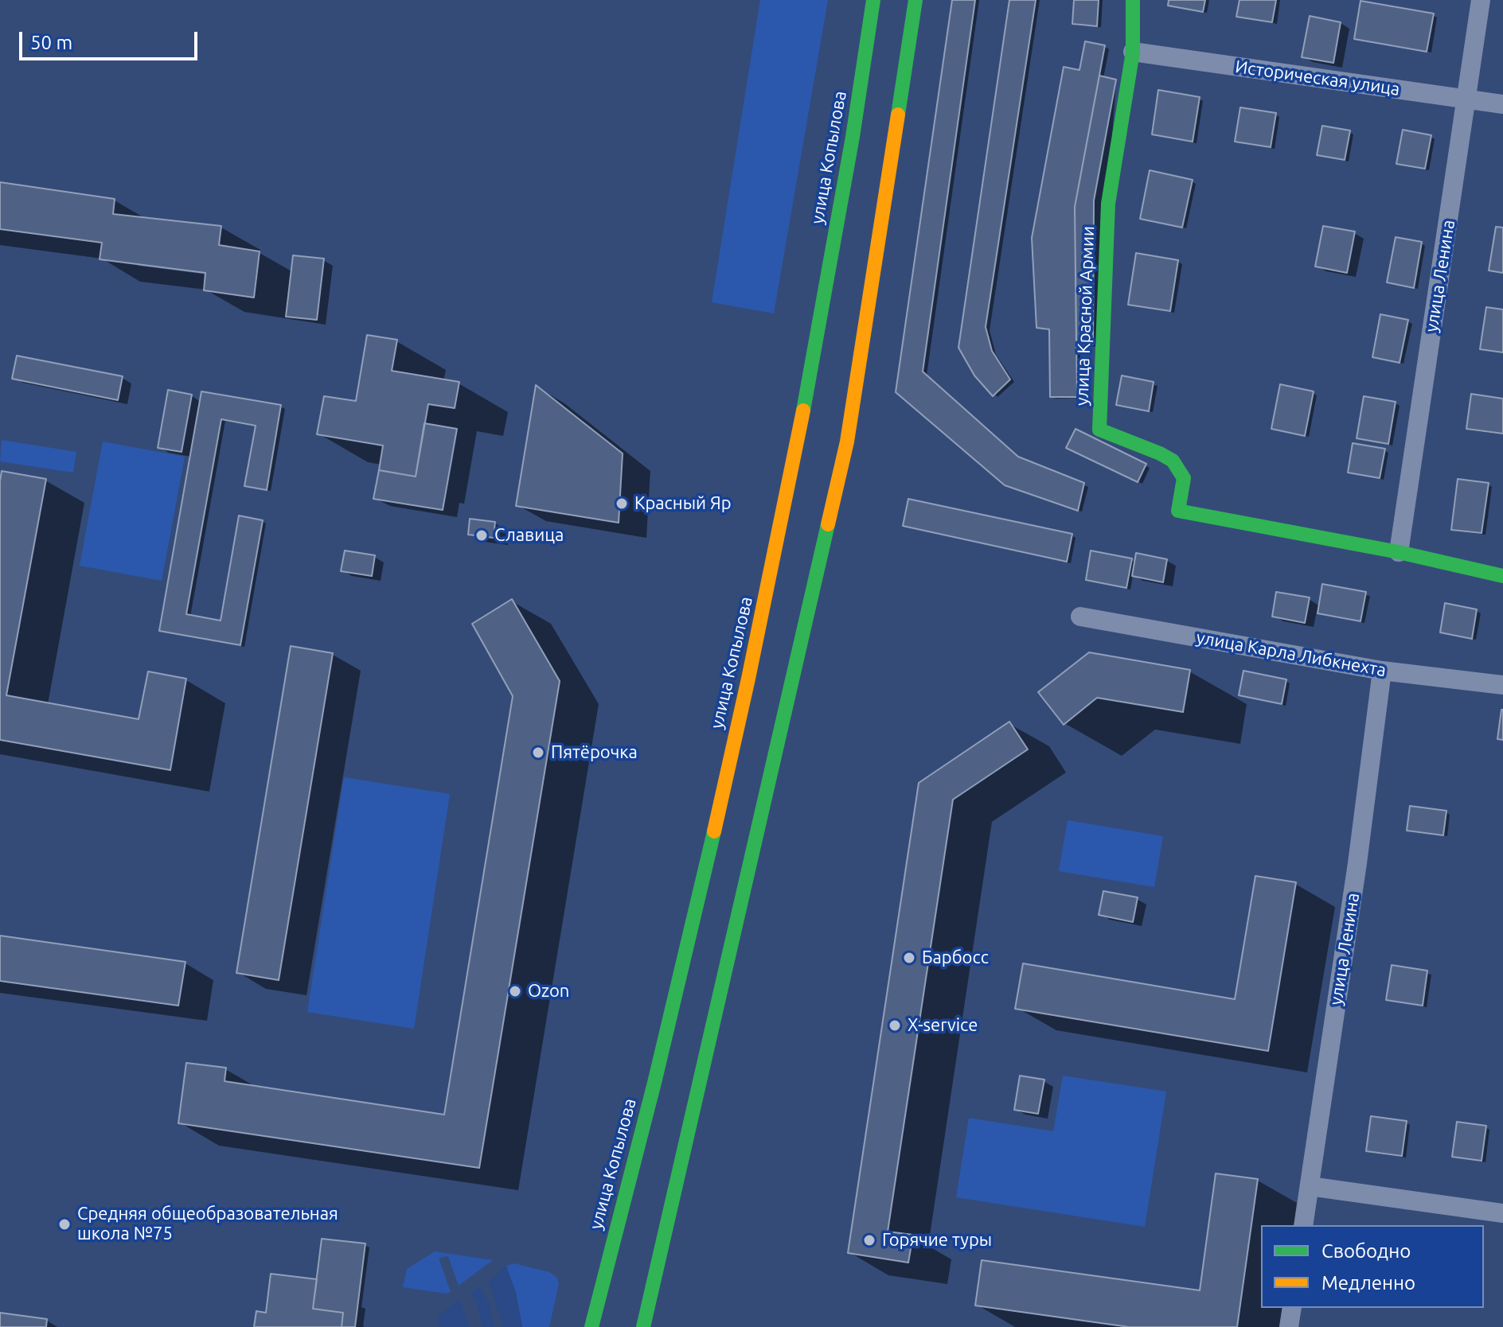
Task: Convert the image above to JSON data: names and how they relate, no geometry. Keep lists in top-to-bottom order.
{
  "streets": {
    "main road": ["улица Копылова", "улица Красной Армии"],
    "street": ["Историческая улица", "улица Ленина", "улица Карла Либкнехта"]
  },
  "crossings": [
    ["Историческая улица", "улица Ленина"],
    ["Историческая улица", "улица Красной Армии"],
    ["улица Ленина", "улица Красной Армии"],
    ["улица Ленина", "улица Карла Либкнехта"]
  ],
  "places": [
    "Красный Яр",
    "Славица",
    "Пятёрочка",
    "Барбосс",
    "Ozon",
    "X-service",
    "Средняя общеобразовательная школа №75",
    "Горячие туры"
  ],
  "legend": ["Свободно", "Медленно"],
  "scale_bar": "50 m"
}
